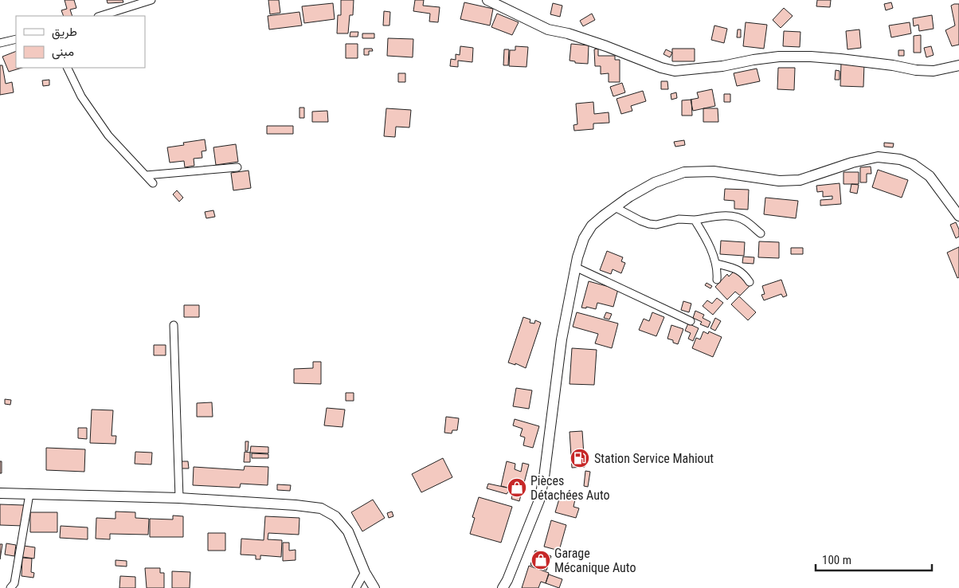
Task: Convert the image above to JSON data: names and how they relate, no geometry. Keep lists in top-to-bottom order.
{
  "places": {
    "fuel station": ["Station Service Mahiout"],
    "shop": ["Pièces Détachées Auto", "Garage Mécanique Auto"]
  },
  "legend": ["طريق", "مبنى"],
  "scale_bar": "100 m"
}
